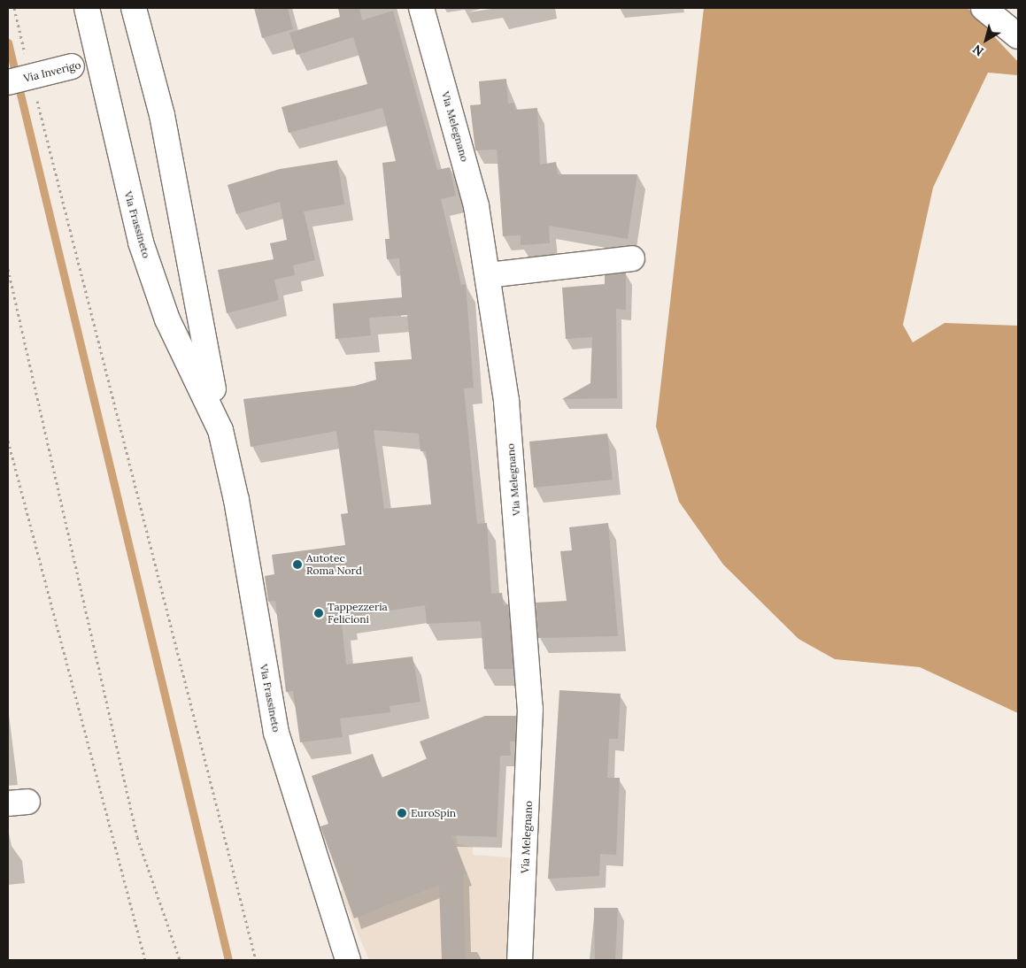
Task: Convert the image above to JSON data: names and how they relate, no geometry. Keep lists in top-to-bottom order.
{
  "streets": {
    "street": ["Via Inverigo", "Via Melegnano", "Via Frassineto"]
  },
  "crossings": [
    ["Via Inverigo", "Via Frassineto"]
  ],
  "places": ["Autotec Roma Nord", "Tappezzeria Felicioni", "EuroSpin"],
  "north": "bottom left"
}
